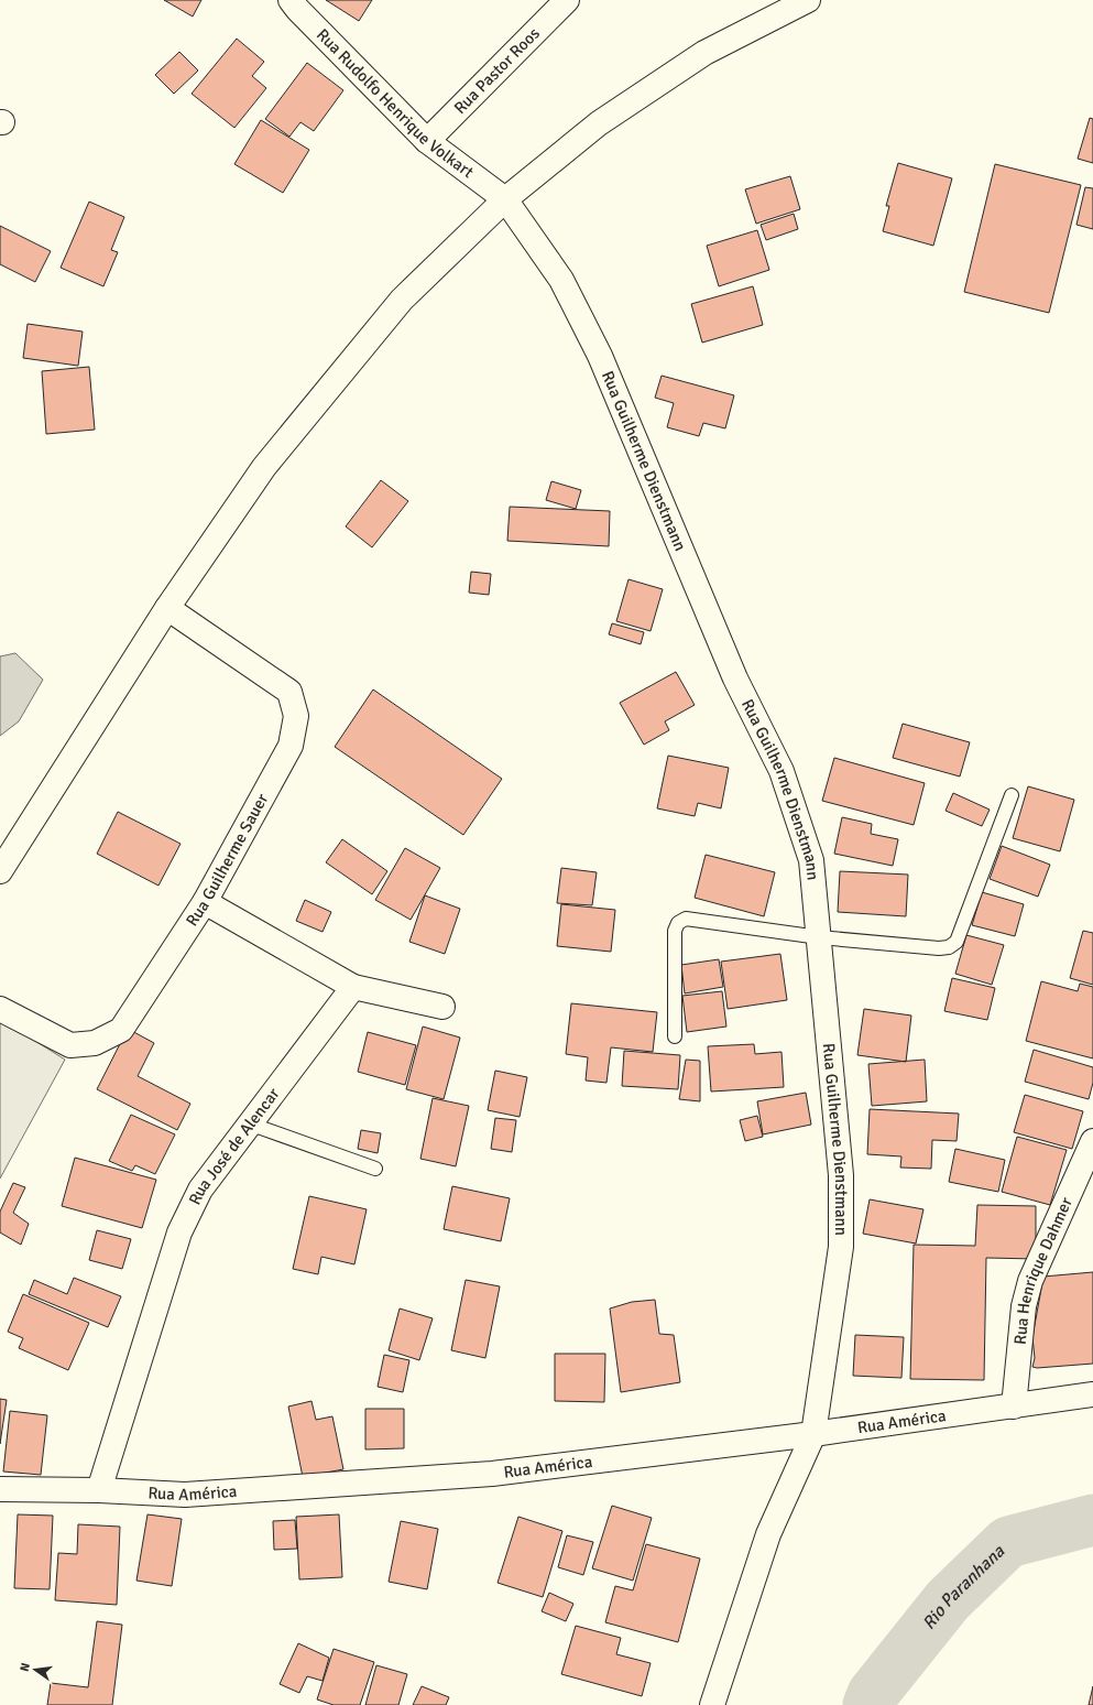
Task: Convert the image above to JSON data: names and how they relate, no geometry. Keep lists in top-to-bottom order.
{
  "streets": {
    "street": [
      "Rua Pastor Roos",
      "Rua Rudolfo Henrique Volkart",
      "Rua Guilherme Dienstmann",
      "Rua Guilherme Sauer",
      "Rua José de Alencar",
      "Rua Henrique Dahmer",
      "Rua América"
    ]
  },
  "crossings": [
    ["Rua Pastor Roos", "Rua Rudolfo Henrique Volkart"],
    ["Rua Rudolfo Henrique Volkart", "Rua Guilherme Dienstmann"],
    ["Rua Guilherme Dienstmann", "Rua América"],
    ["Rua José de Alencar", "Rua América"],
    ["Rua Henrique Dahmer", "Rua América"]
  ],
  "water": ["Rio Paranhana"],
  "north": "left"
}
